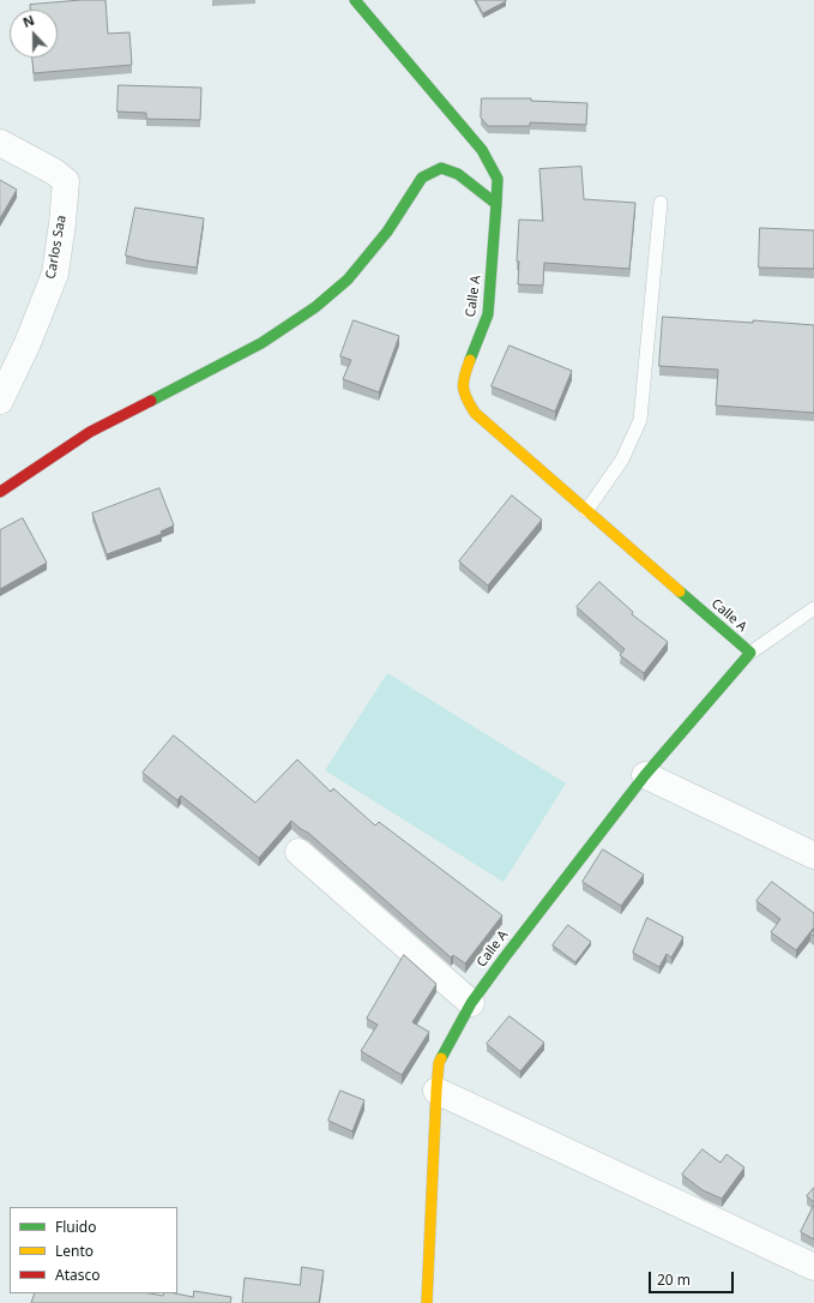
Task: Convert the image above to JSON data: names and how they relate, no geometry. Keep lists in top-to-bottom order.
{
  "streets": {
    "street": ["Carlos Saa", "Calle A"]
  },
  "legend": ["Fluido", "Lento", "Atasco"],
  "scale_bar": "20 m",
  "north": "top"
}
